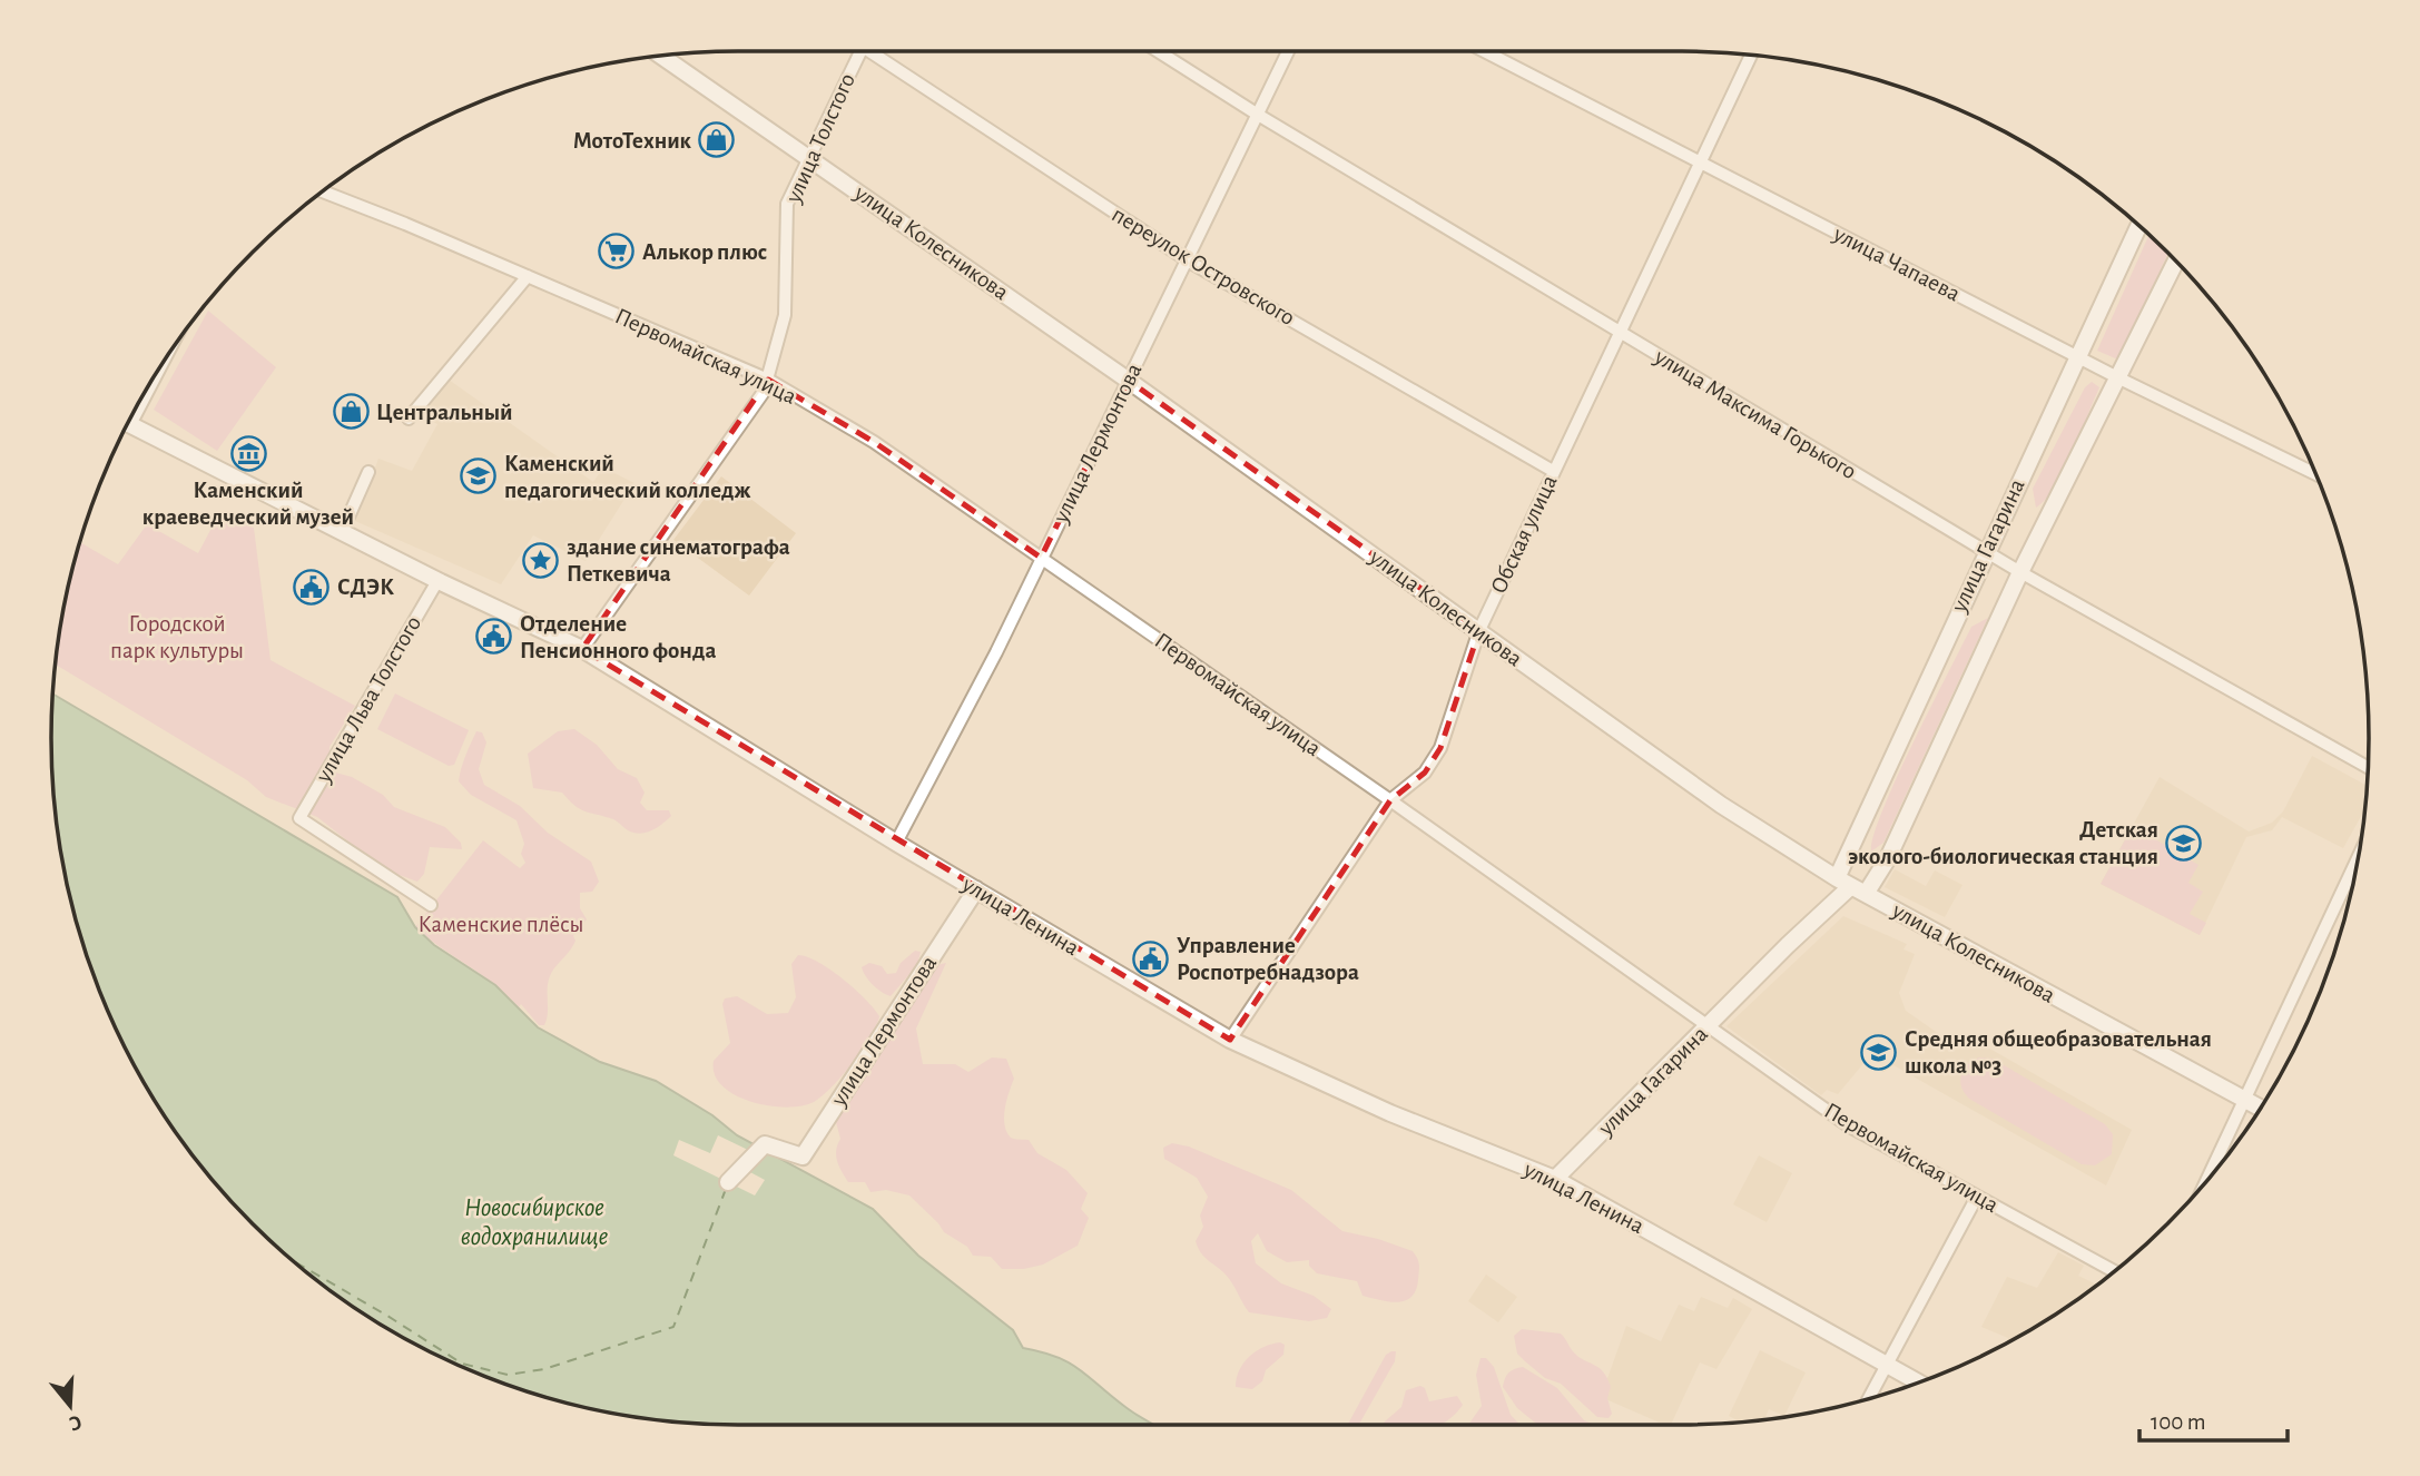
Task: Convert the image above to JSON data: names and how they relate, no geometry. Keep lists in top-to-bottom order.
{
  "streets": {
    "street": [
      "улица Толстого",
      "улица Колесникова",
      "улица Чапаева",
      "переулок Островского",
      "Первомайская улица",
      "улица Максима Горького",
      "улица Лермонтова",
      "Обская улица",
      "улица Гагарина",
      "улица Льва Толстого",
      "улица Ленина"
    ]
  },
  "crossings": [
    ["улица Толстого", "улица Колесникова"],
    ["улица Толстого", "Первомайская улица"],
    ["улица Толстого", "улица Ленина"],
    ["улица Колесникова", "улица Лермонтова"],
    ["улица Колесникова", "Обская улица"],
    ["улица Колесникова", "улица Гагарина"],
    ["улица Чапаева", "Обская улица"],
    ["улица Чапаева", "улица Гагарина"],
    ["переулок Островского", "улица Лермонтова"],
    ["переулок Островского", "Обская улица"],
    ["Первомайская улица", "улица Лермонтова"],
    ["Первомайская улица", "Обская улица"],
    ["Первомайская улица", "улица Гагарина"],
    ["улица Максима Горького", "улица Лермонтова"],
    ["улица Максима Горького", "Обская улица"],
    ["улица Максима Горького", "улица Гагарина"],
    ["улица Лермонтова", "улица Ленина"],
    ["Обская улица", "улица Ленина"],
    ["улица Гагарина", "улица Ленина"],
    ["улица Льва Толстого", "улица Ленина"]
  ],
  "water": ["Новосибирское водохранилище"],
  "parks": ["Городской парк культуры", "Каменские плёсы"],
  "places": {
    "shop": ["МотоТехник", "Центральный"],
    "supermarket": ["Алькор плюс"],
    "museum": ["Каменский краеведческий музей"],
    "school or university": ["Каменский педагогический колледж", "Детская эколого-биологическая станция", "Средняя общеобразовательная школа №3"],
    "place": ["здание синематографа Петкевича"],
    "public building": ["СДЭК", "Отделение Пенсионного фонда", "Управление Роспотребнадзора"]
  },
  "scale_bar": "100 m",
  "north": "bottom"
}
